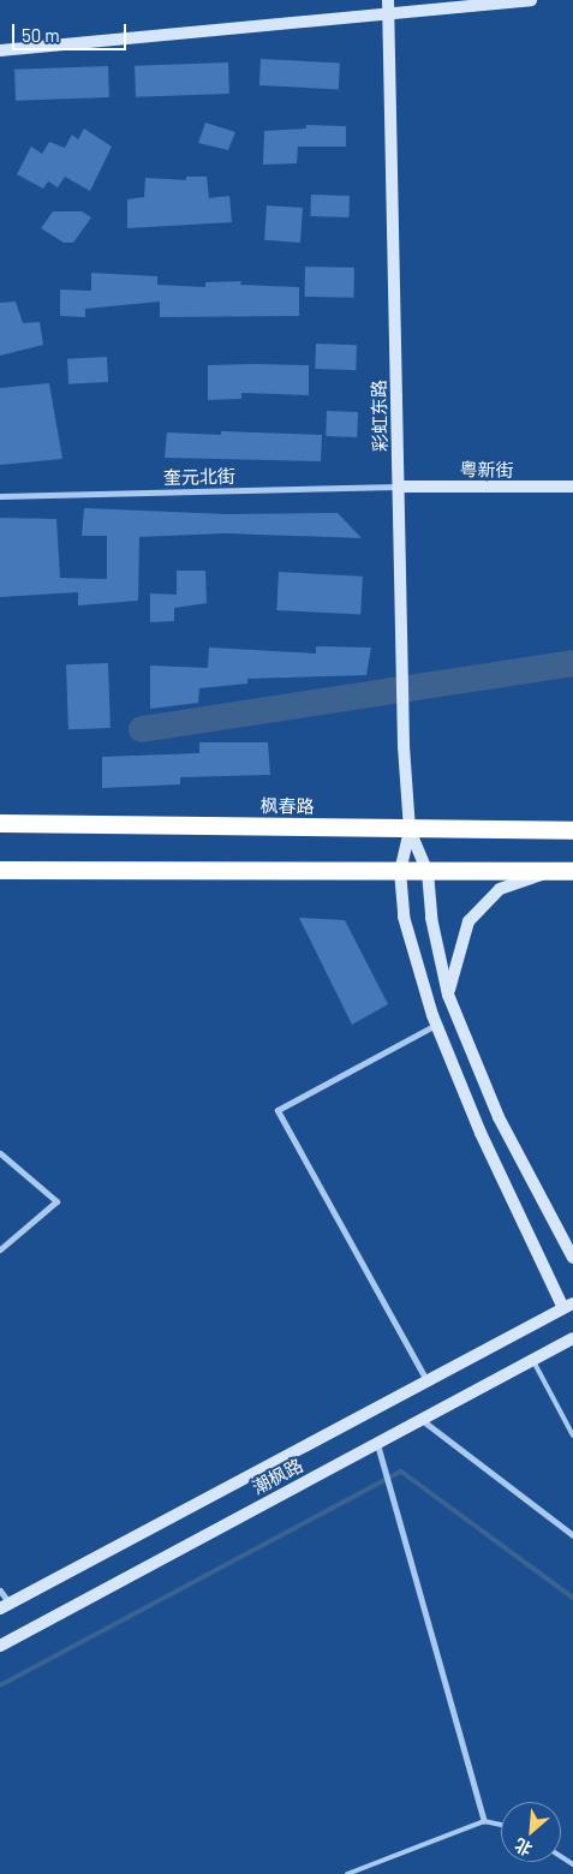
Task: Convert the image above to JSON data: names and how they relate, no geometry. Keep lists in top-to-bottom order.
{
  "streets": {
    "highway": ["枫春路"],
    "main road": ["彩虹东路", "粤新街", "潮枫路"],
    "street": ["奎元北街"]
  },
  "crossings": [
    ["彩虹东路", "粤新街"],
    ["彩虹东路", "奎元北街"],
    ["彩虹东路", "枫春路"],
    ["粤新街", "奎元北街"]
  ],
  "scale_bar": "50 m",
  "north": "bottom left"
}
